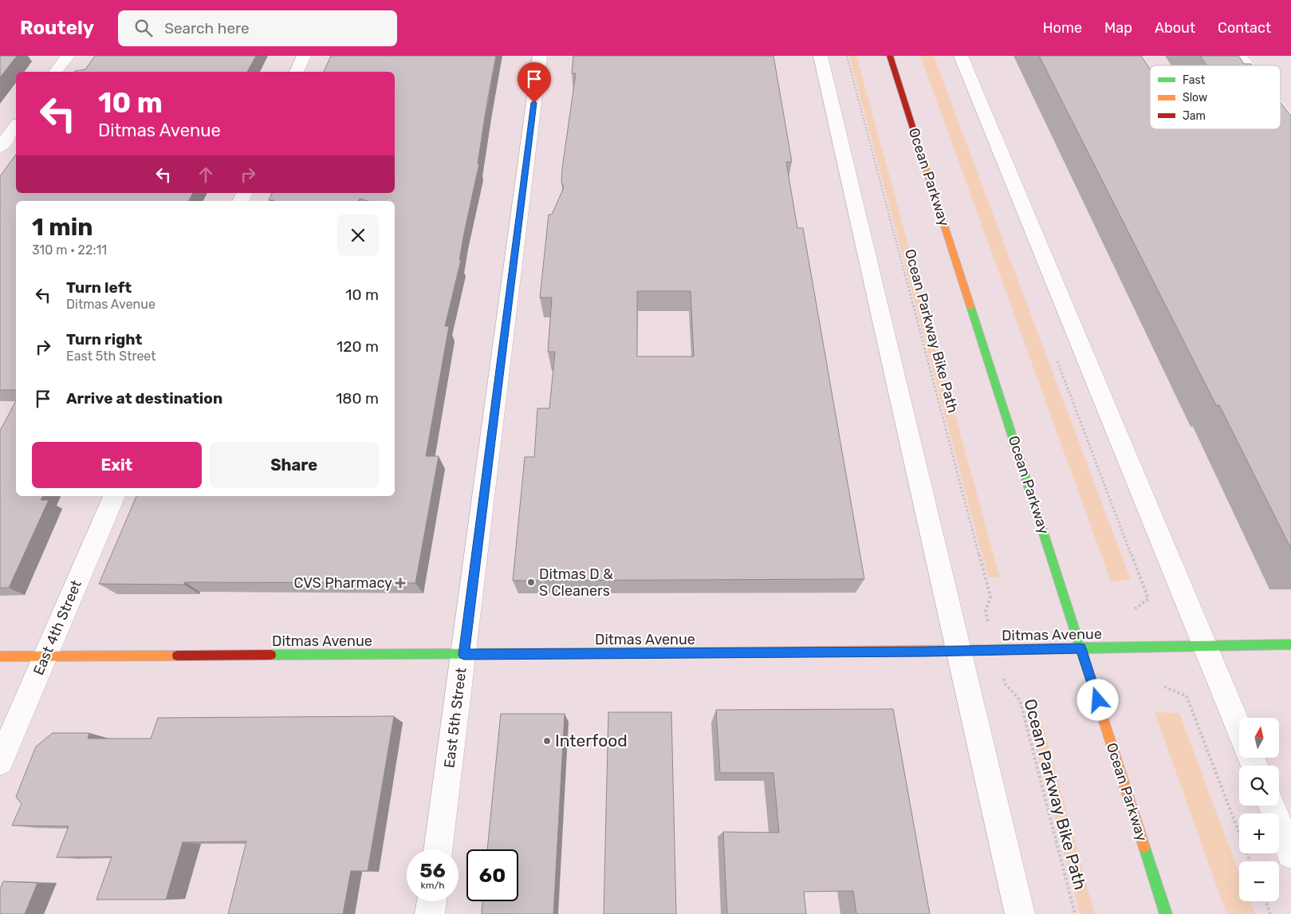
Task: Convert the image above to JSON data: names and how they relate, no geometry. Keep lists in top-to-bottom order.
{
  "streets": {
    "street": [
      "Ocean Parkway",
      "East 4th Street",
      "Ditmas Avenue",
      "East 5th Street"
    ],
    "path": ["Ocean Parkway Bike Path"]
  },
  "crossings": [
    ["Ocean Parkway", "Ditmas Avenue"],
    ["East 4th Street", "Ditmas Avenue"],
    ["Ditmas Avenue", "East 5th Street"]
  ],
  "places": {
    "other": ["Ditmas D & S Cleaners", "Interfood"],
    "health": ["CVS Pharmacy"]
  },
  "legend": ["Fast", "Slow", "Jam"],
  "north": "top",
  "page": {
    "header": "Routely",
    "search": "Search here",
    "nav": [
      "Home",
      "Map",
      "About",
      "Contact"
    ],
    "turn": ["10 m", "Ditmas Avenue"],
    "heading": ["1 min", "310 m · 22:11"],
    "list": [
      {
        "name": "Turn left",
        "note": "Ditmas Avenue",
        "value": "10 m"
      },
      {
        "name": "Turn right",
        "note": "East 5th Street",
        "value": "120 m"
      },
      {
        "name": "Arrive at destination",
        "value": "180 m"
      }
    ],
    "buttons": ["Exit", "Share"],
    "map_buttons": ["+", "−"],
    "speed": "56 km/h",
    "limit": "60"
  }
}
